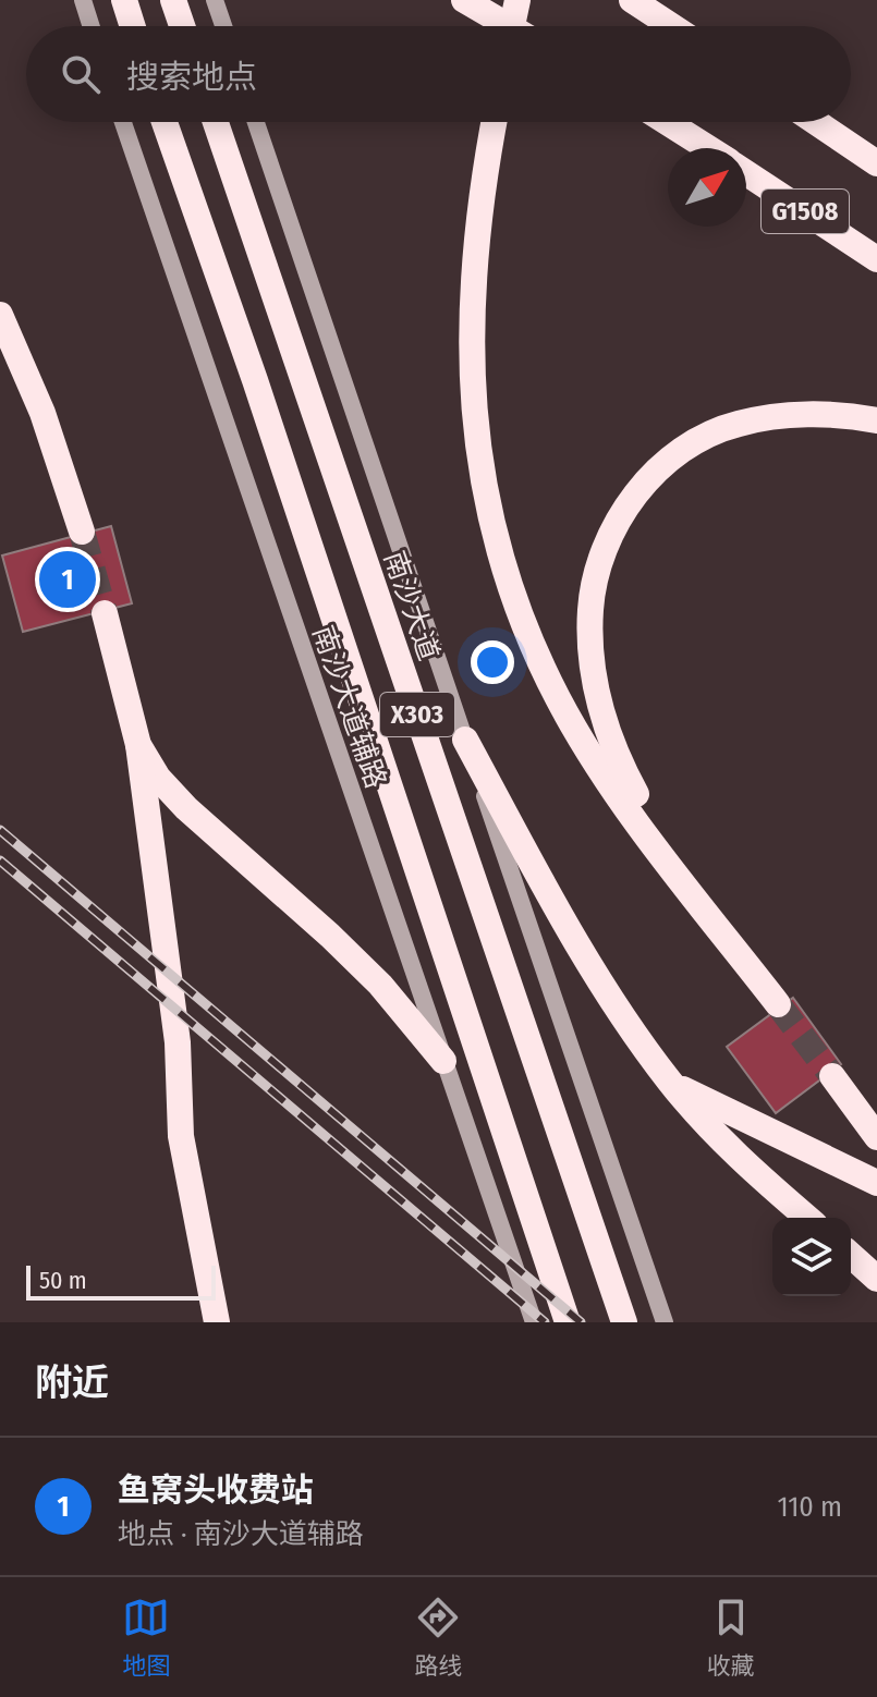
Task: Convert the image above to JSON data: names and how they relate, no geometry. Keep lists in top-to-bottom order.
{
  "streets": {
    "highway": ["G1508", "南沙大道", "X303"],
    "main road": ["南沙大道辅路"]
  },
  "scale_bar": "50 m",
  "north": "top right",
  "page": {
    "search": "搜索地点",
    "pins": "1",
    "scale": "50 m",
    "heading": "附近",
    "list": [
      {
        "mark": "1",
        "name": "鱼窝头收费站",
        "note": "地点 · 南沙大道辅路",
        "value": "110 m"
      }
    ],
    "nav": ["地图", "路线", "收藏"]
  }
}
